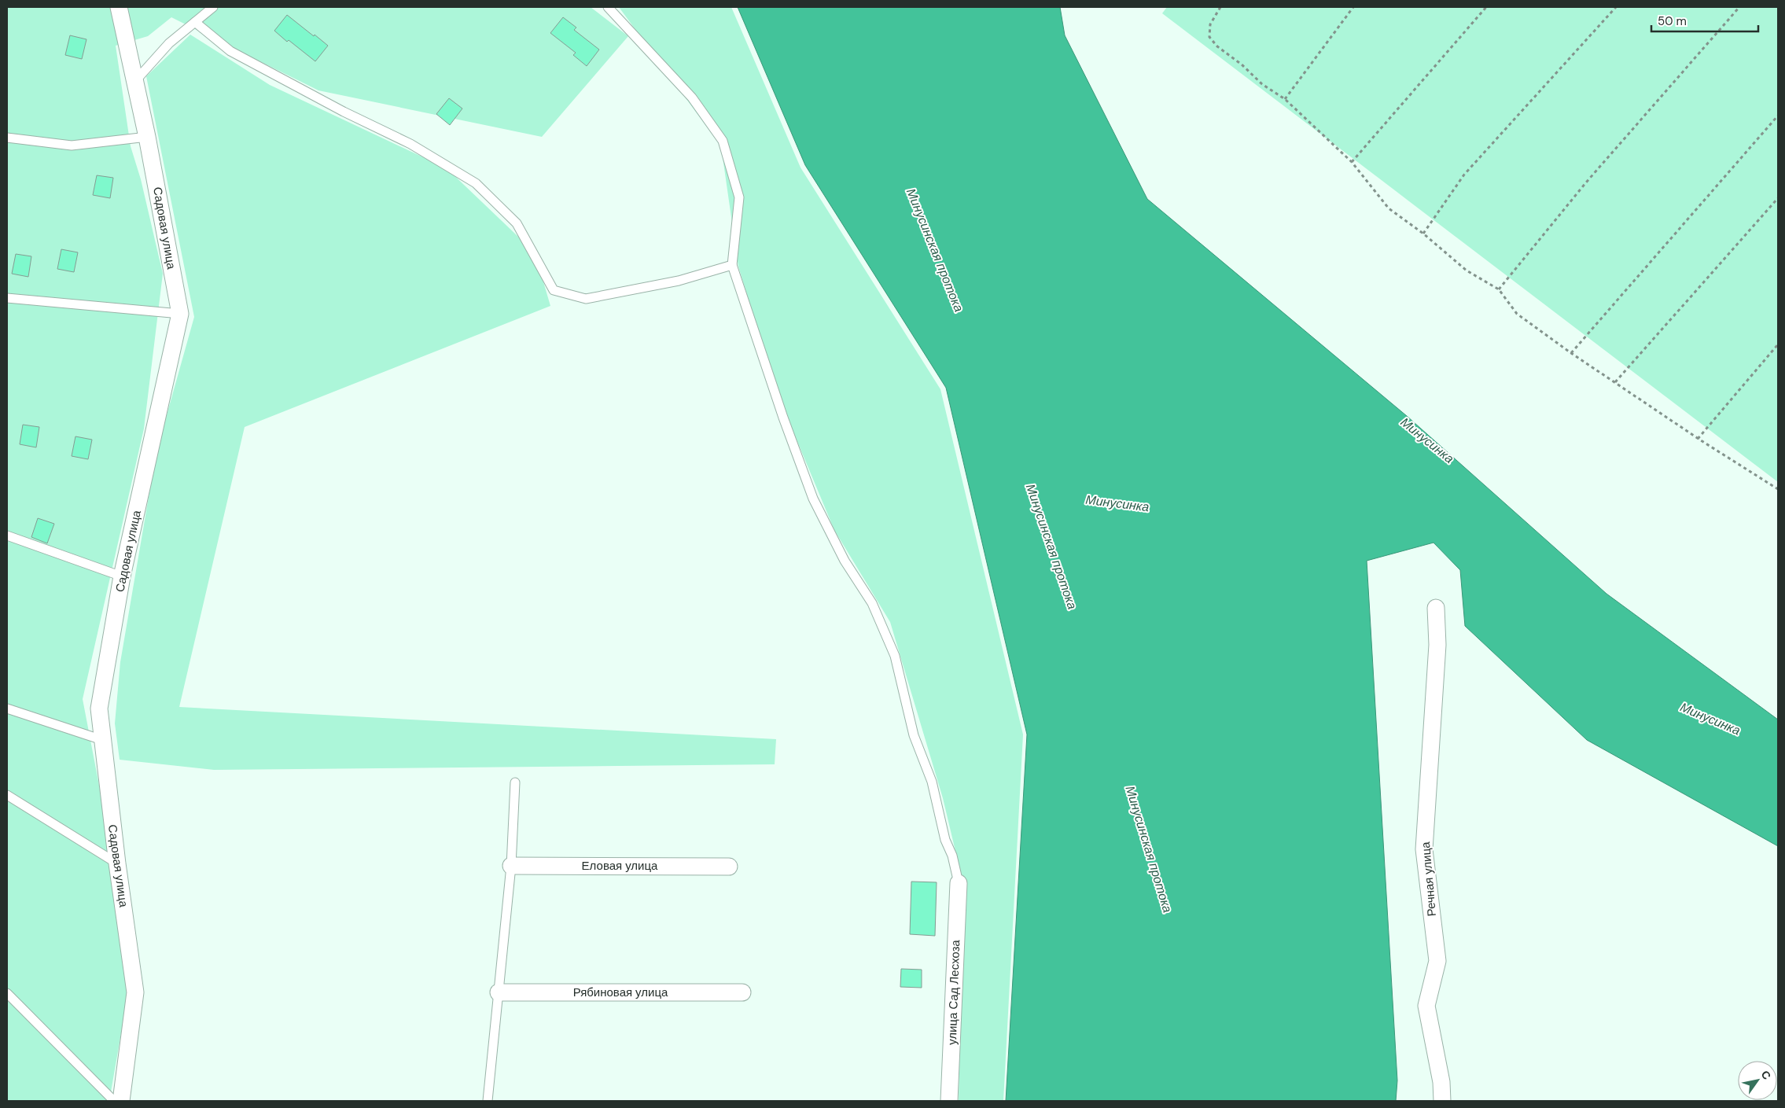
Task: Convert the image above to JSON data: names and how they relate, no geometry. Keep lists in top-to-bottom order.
{
  "streets": {
    "street": [
      "Садовая улица",
      "Еловая улица",
      "Речная улица",
      "Рябиновая улица",
      "улица Сад Лесхоза"
    ]
  },
  "water": ["Минусинская протока", "Минусинка"],
  "scale_bar": "50 m",
  "north": "top right"
}
